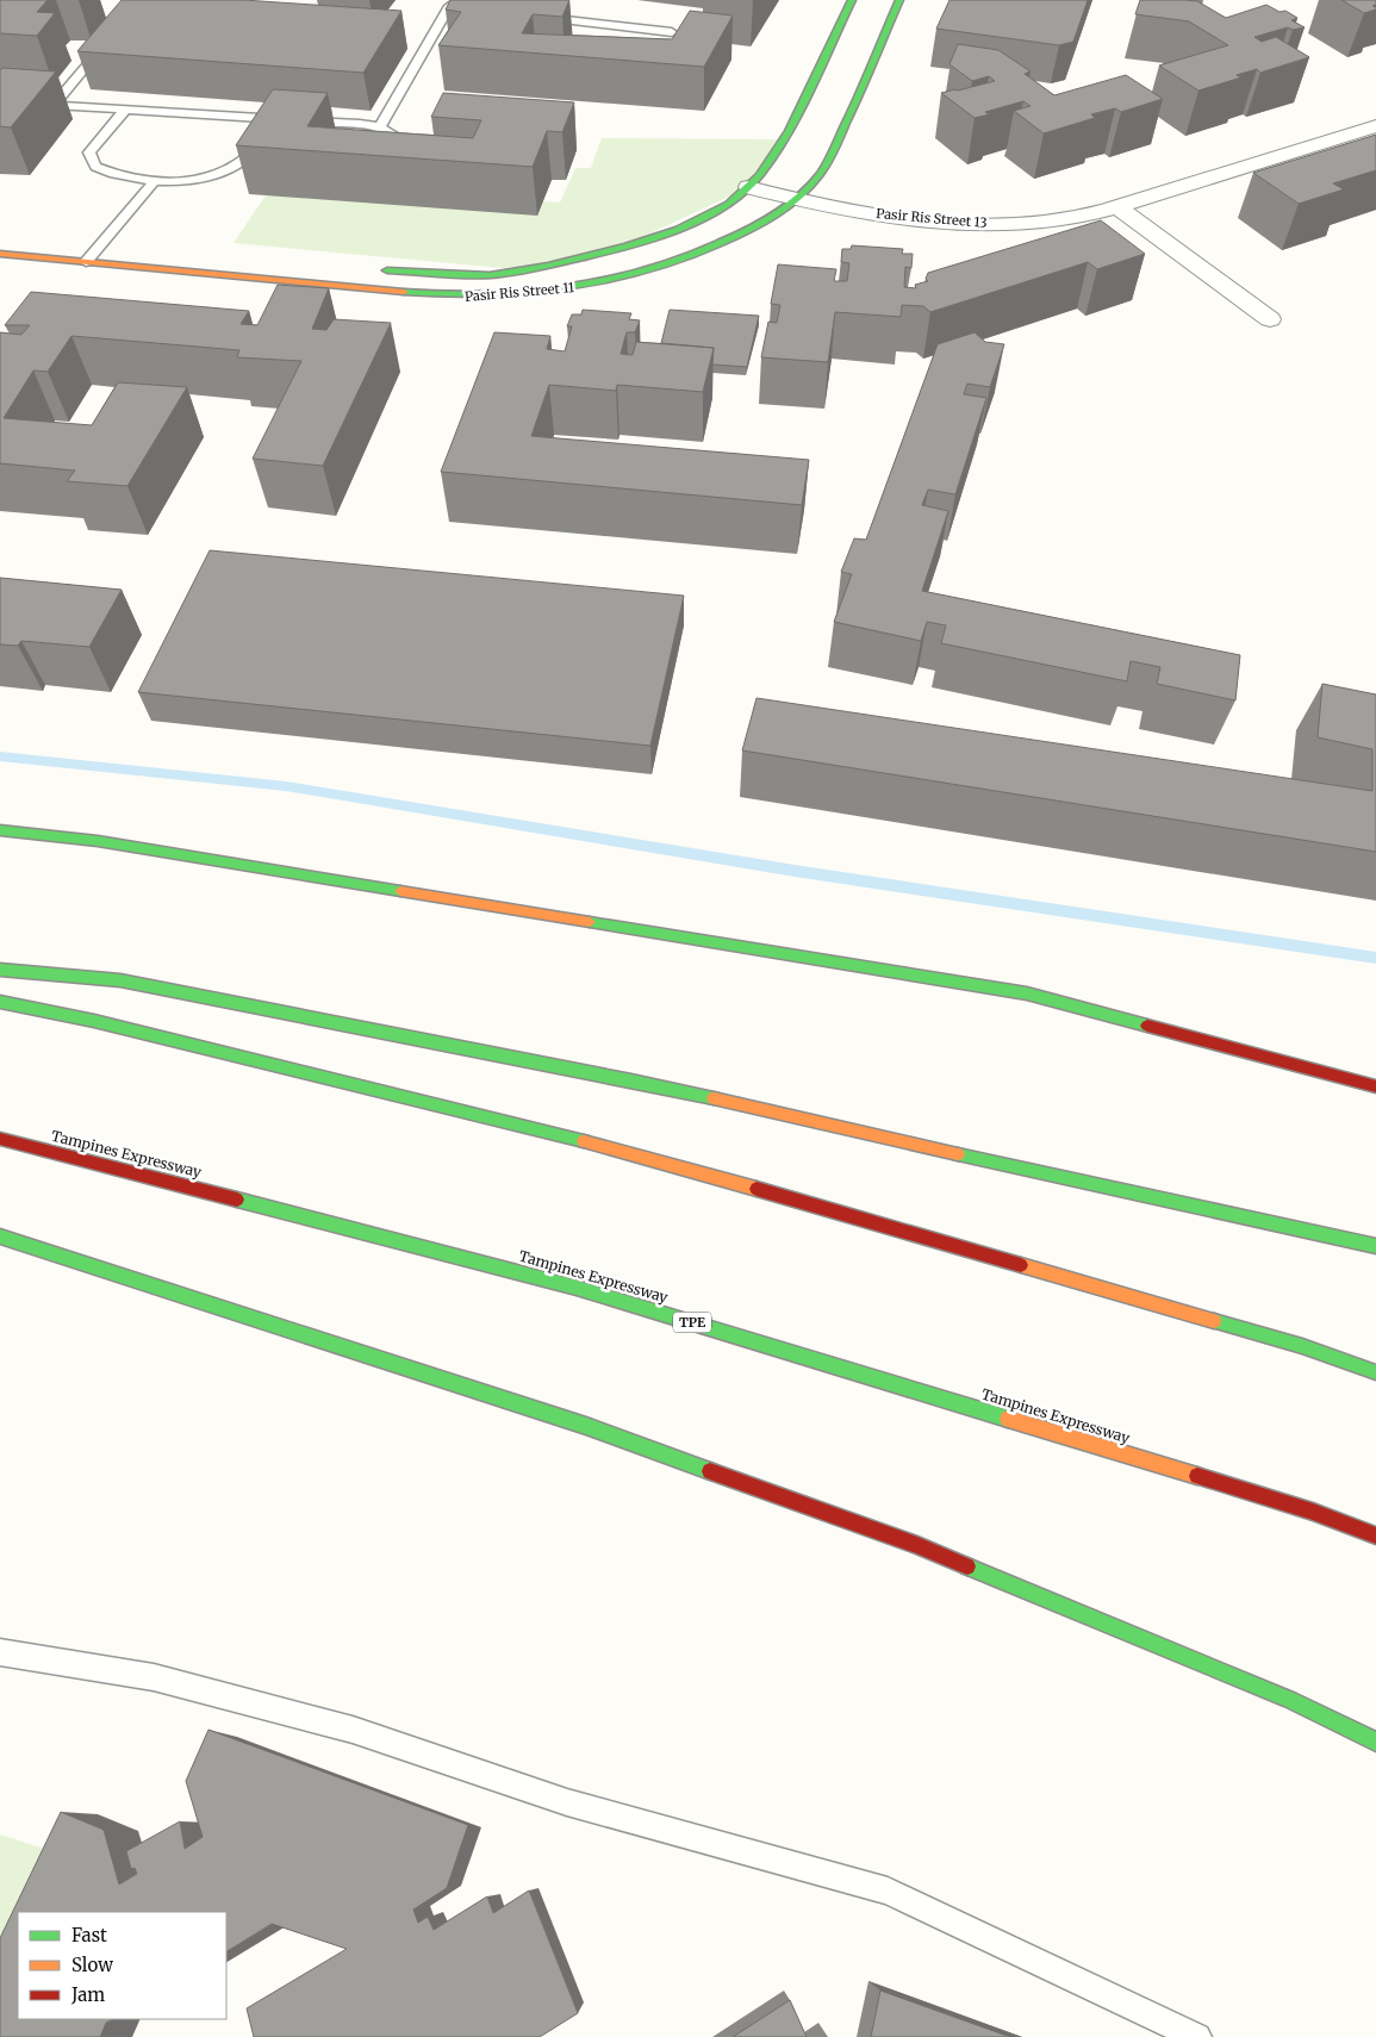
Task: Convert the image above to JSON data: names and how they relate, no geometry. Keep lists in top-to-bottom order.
{
  "streets": {
    "main road": ["Pasir Ris Street 11", "Tampines Expressway", "TPE"],
    "street": ["Pasir Ris Street 13"]
  },
  "crossings": [
    ["Pasir Ris Street 13", "Pasir Ris Street 11"]
  ],
  "legend": ["Fast", "Slow", "Jam"]
}
